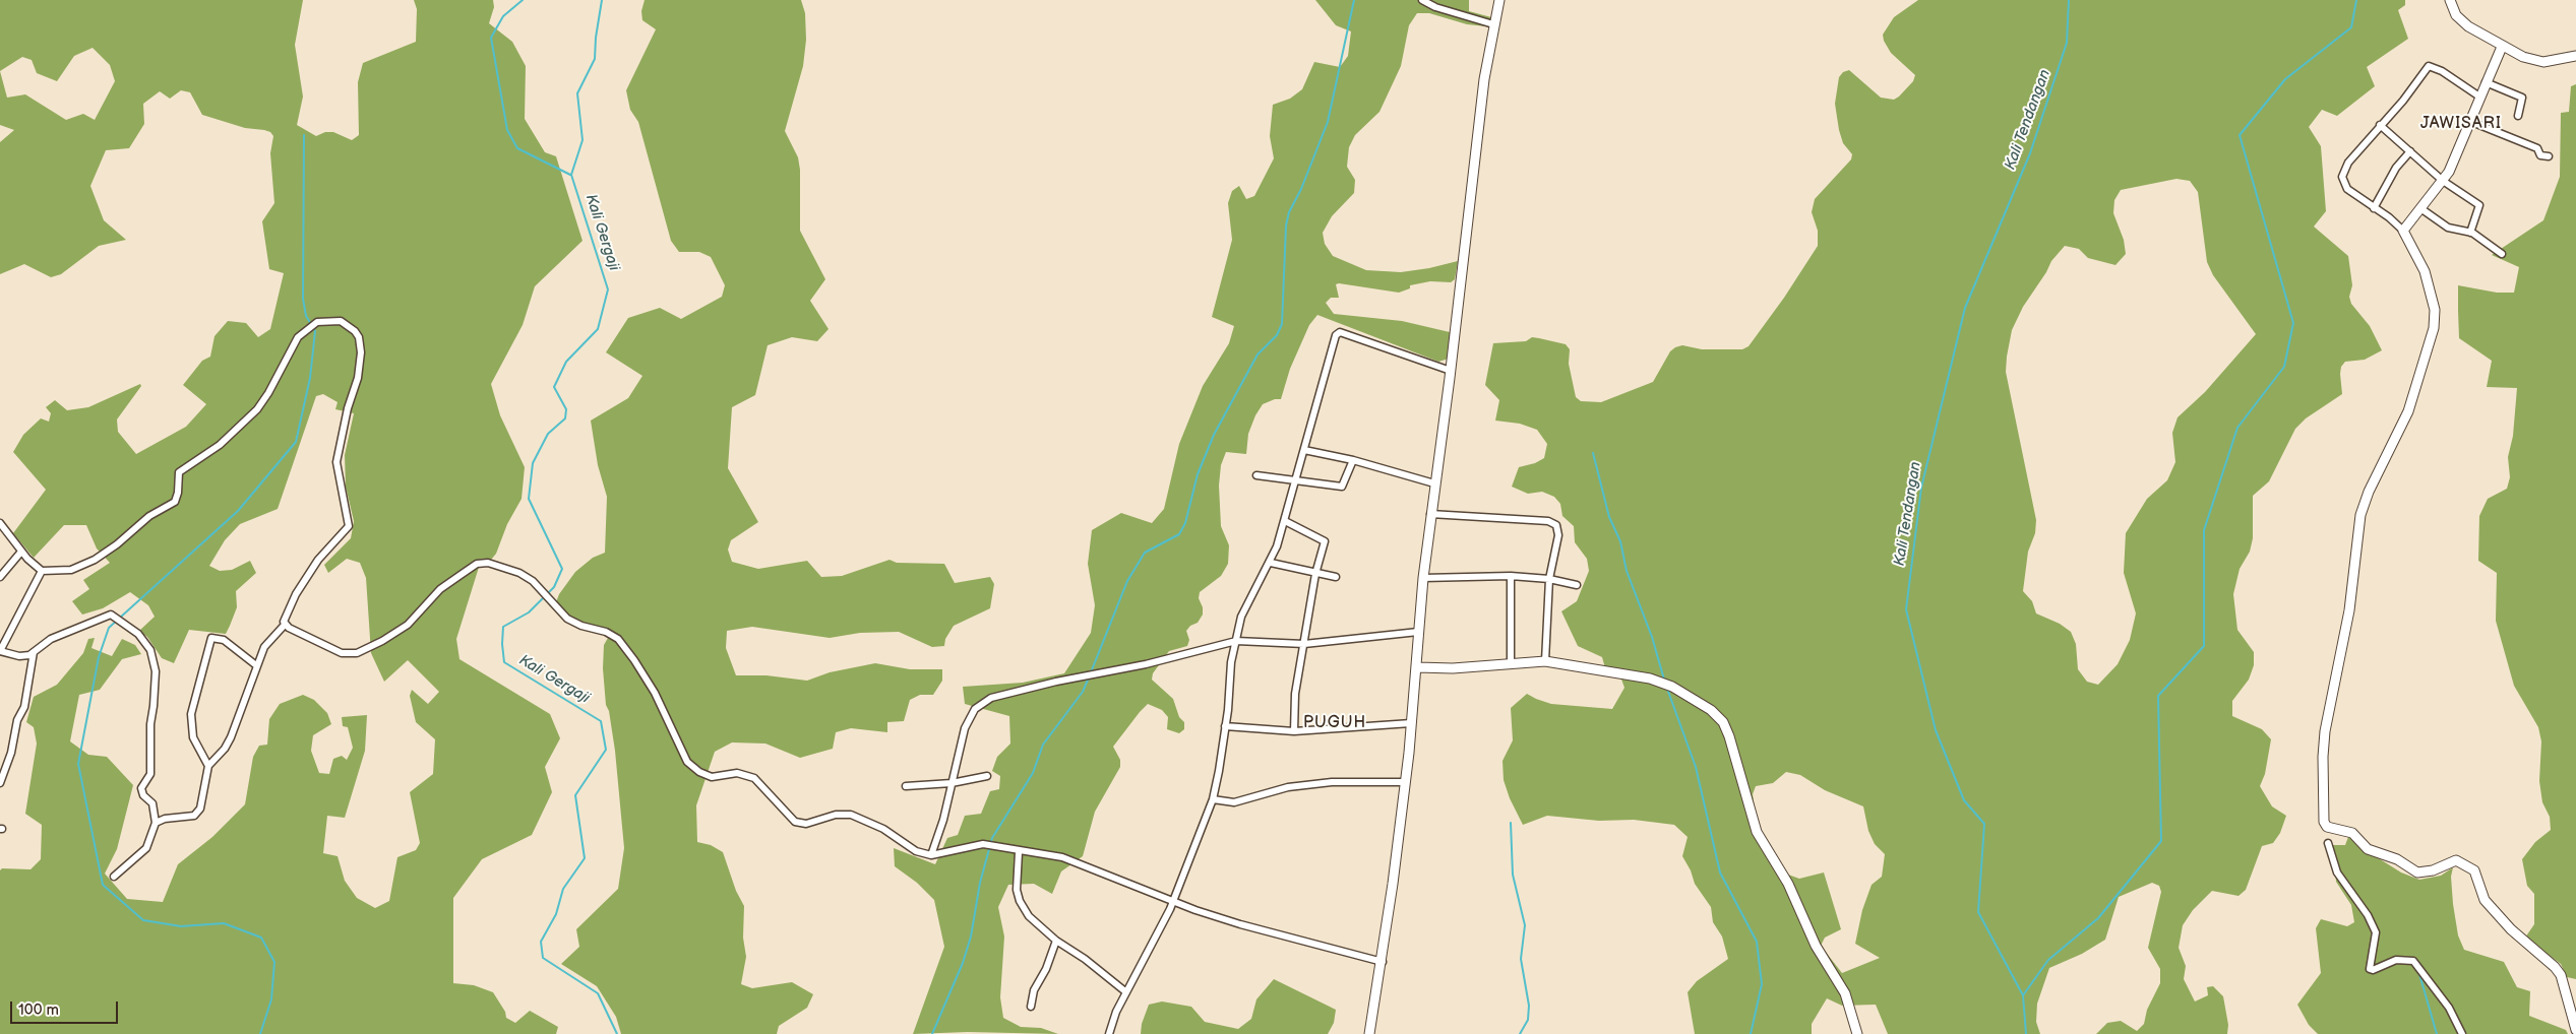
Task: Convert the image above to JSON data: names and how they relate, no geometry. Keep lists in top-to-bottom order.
{
  "districts": ["JAWISARI", "PUGUH"],
  "water": ["Kali Tendangan", "Kali Gergaji"],
  "scale_bar": "100 m"
}
